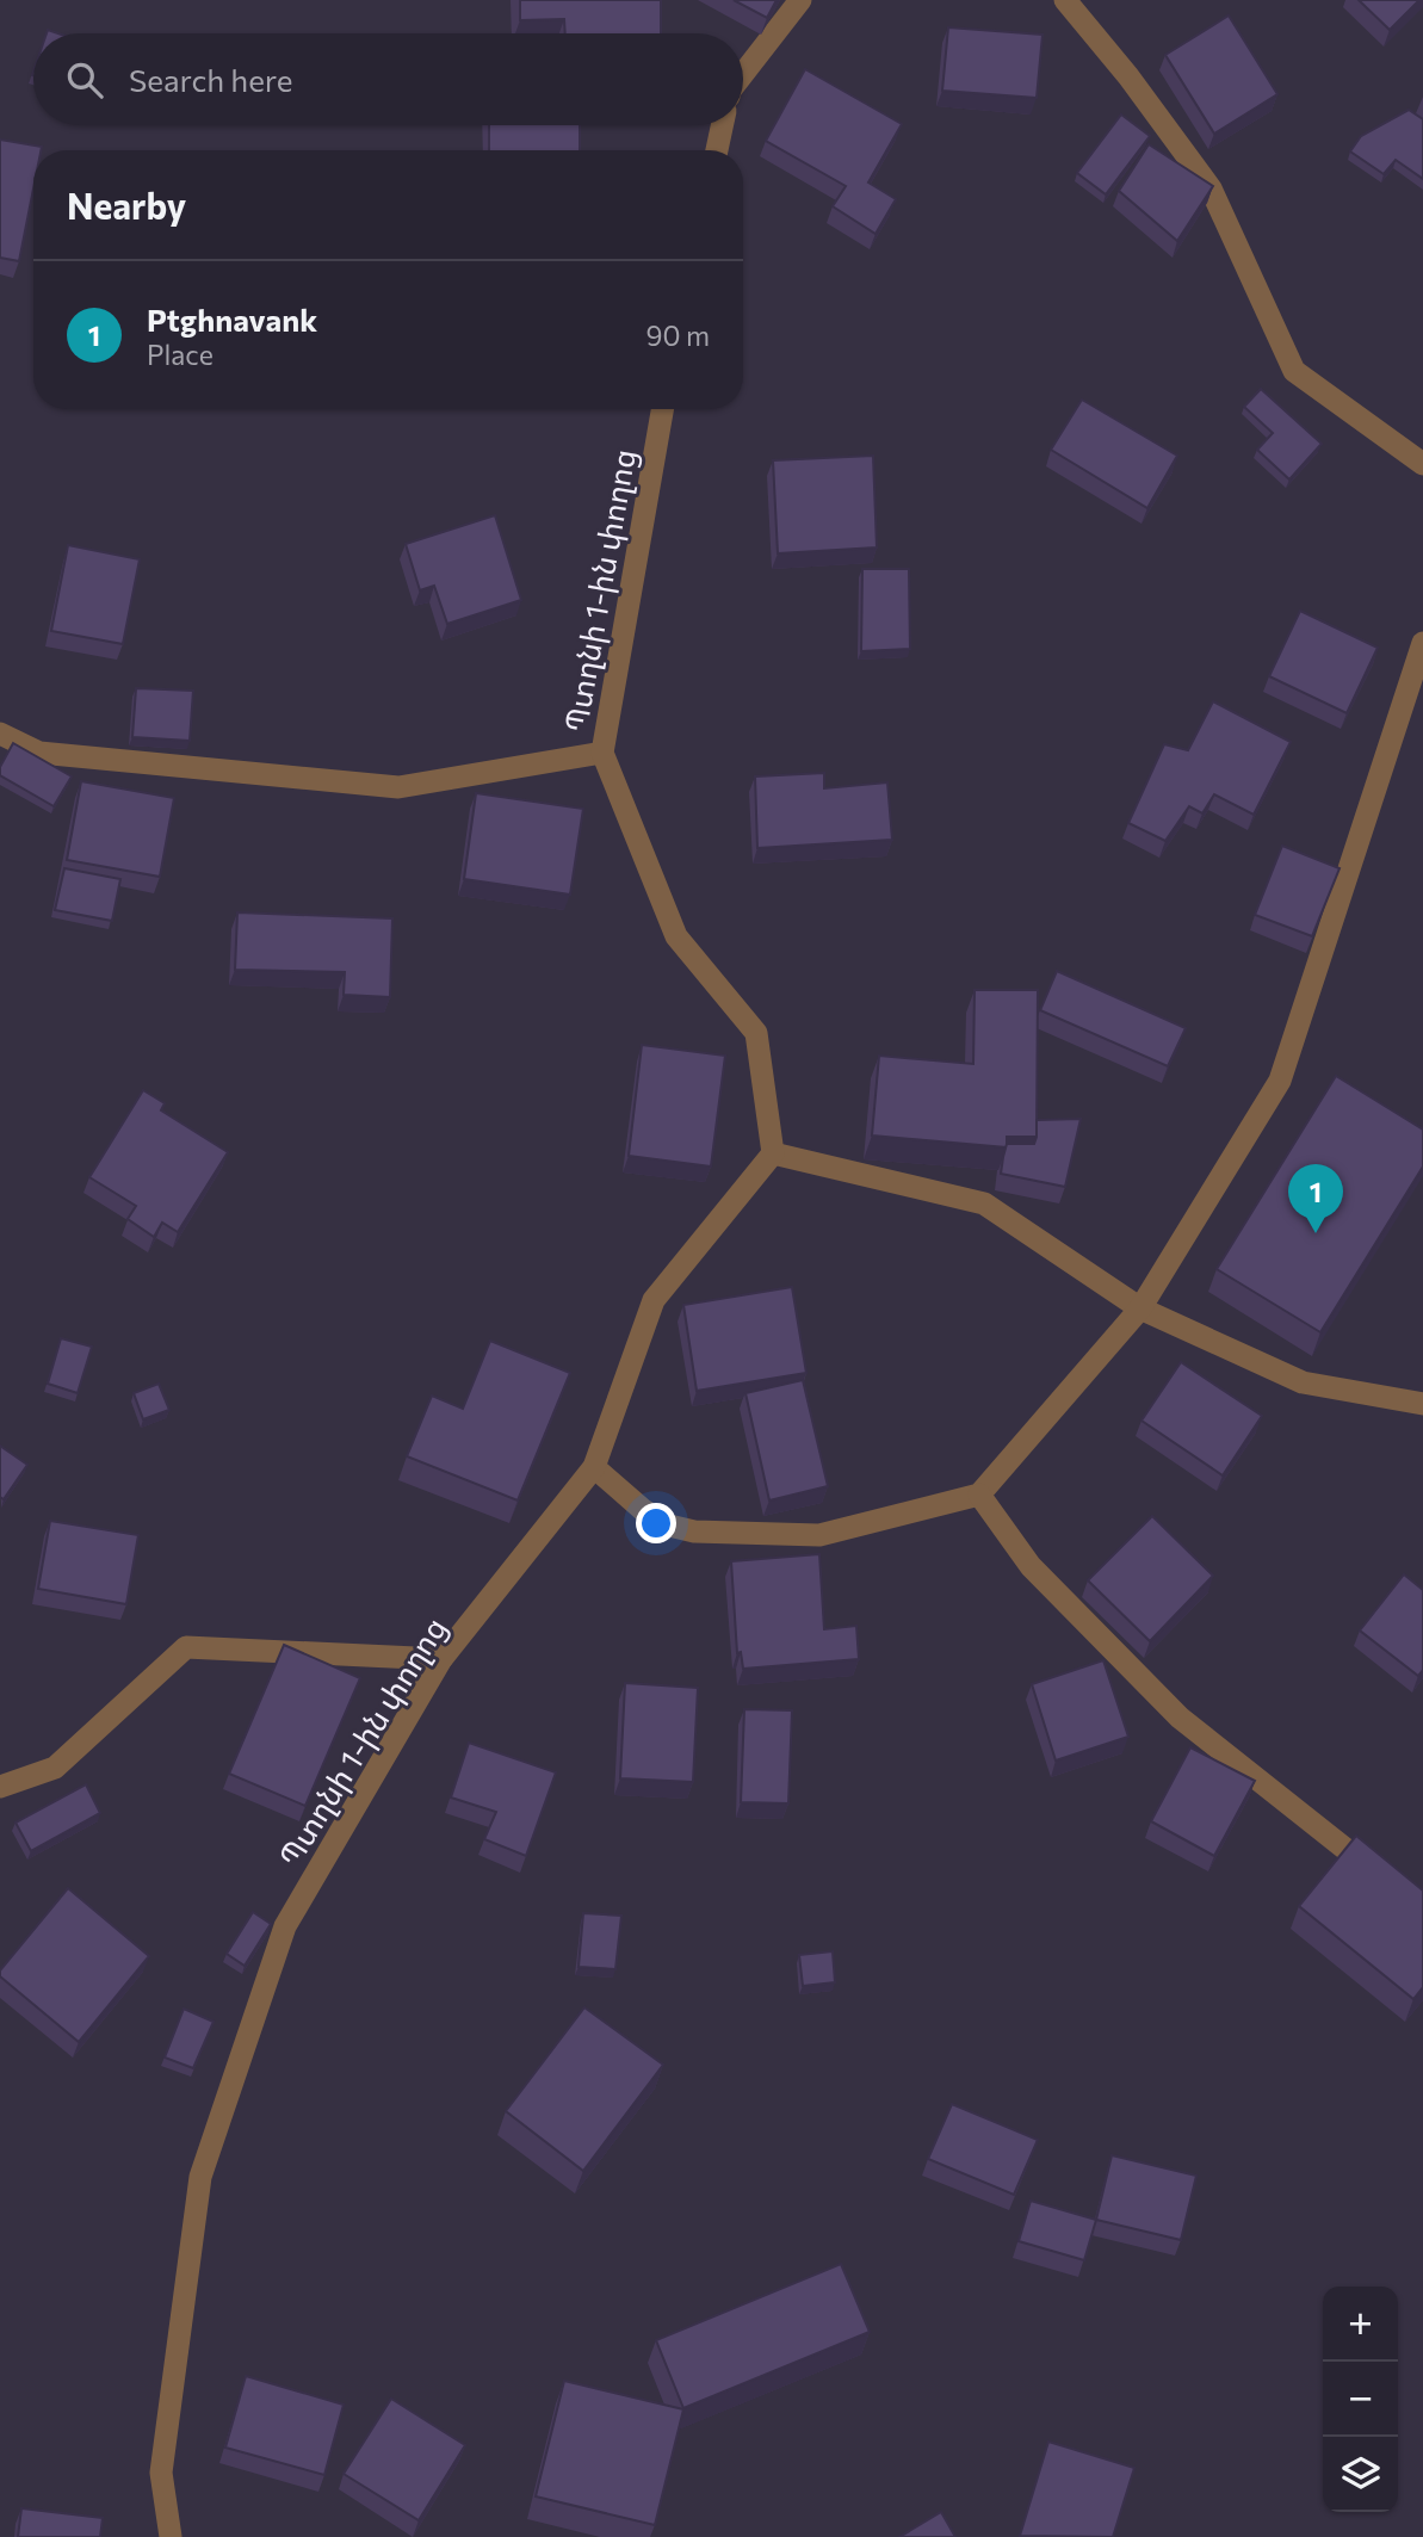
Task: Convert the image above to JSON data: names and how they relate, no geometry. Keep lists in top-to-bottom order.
{
  "streets": {
    "street": ["Պտղնի 1-ին փողոց"]
  },
  "page": {
    "search": "Search here",
    "heading": "Nearby",
    "list": [
      {
        "mark": "1",
        "name": "Ptghnavank",
        "note": "Place",
        "value": "90 m"
      }
    ],
    "pins": "1",
    "map_buttons": ["+", "−"]
  }
}
